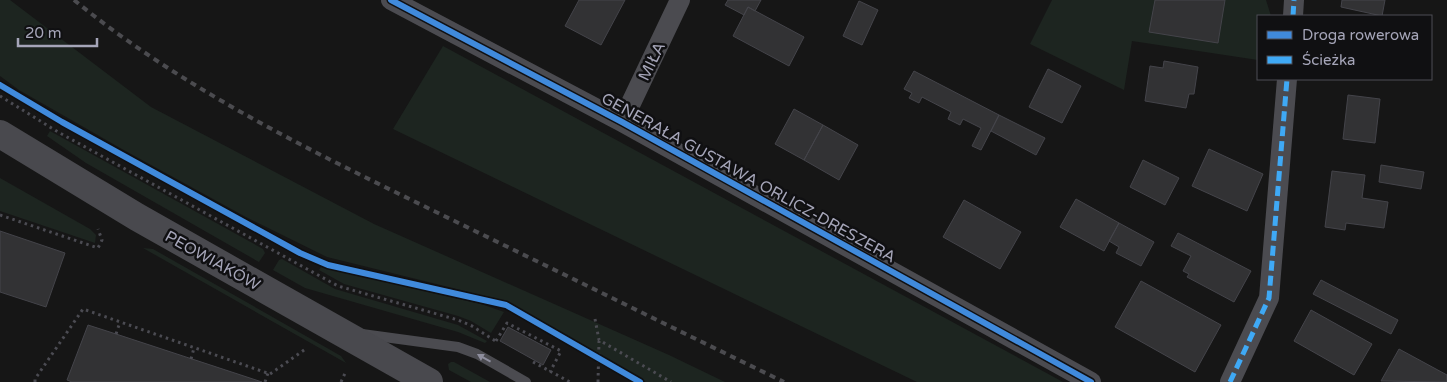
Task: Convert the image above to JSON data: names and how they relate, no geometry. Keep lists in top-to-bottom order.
{
  "streets": {
    "street": ["MIŁA", "GENERAŁA GUSTAWA ORLICZ-DRESZERA", "PEOWIAKÓW"]
  },
  "crossings": [
    ["MIŁA", "GENERAŁA GUSTAWA ORLICZ-DRESZERA"]
  ],
  "legend": ["Droga rowerowa", "Ścieżka"],
  "scale_bar": "20 m"
}
